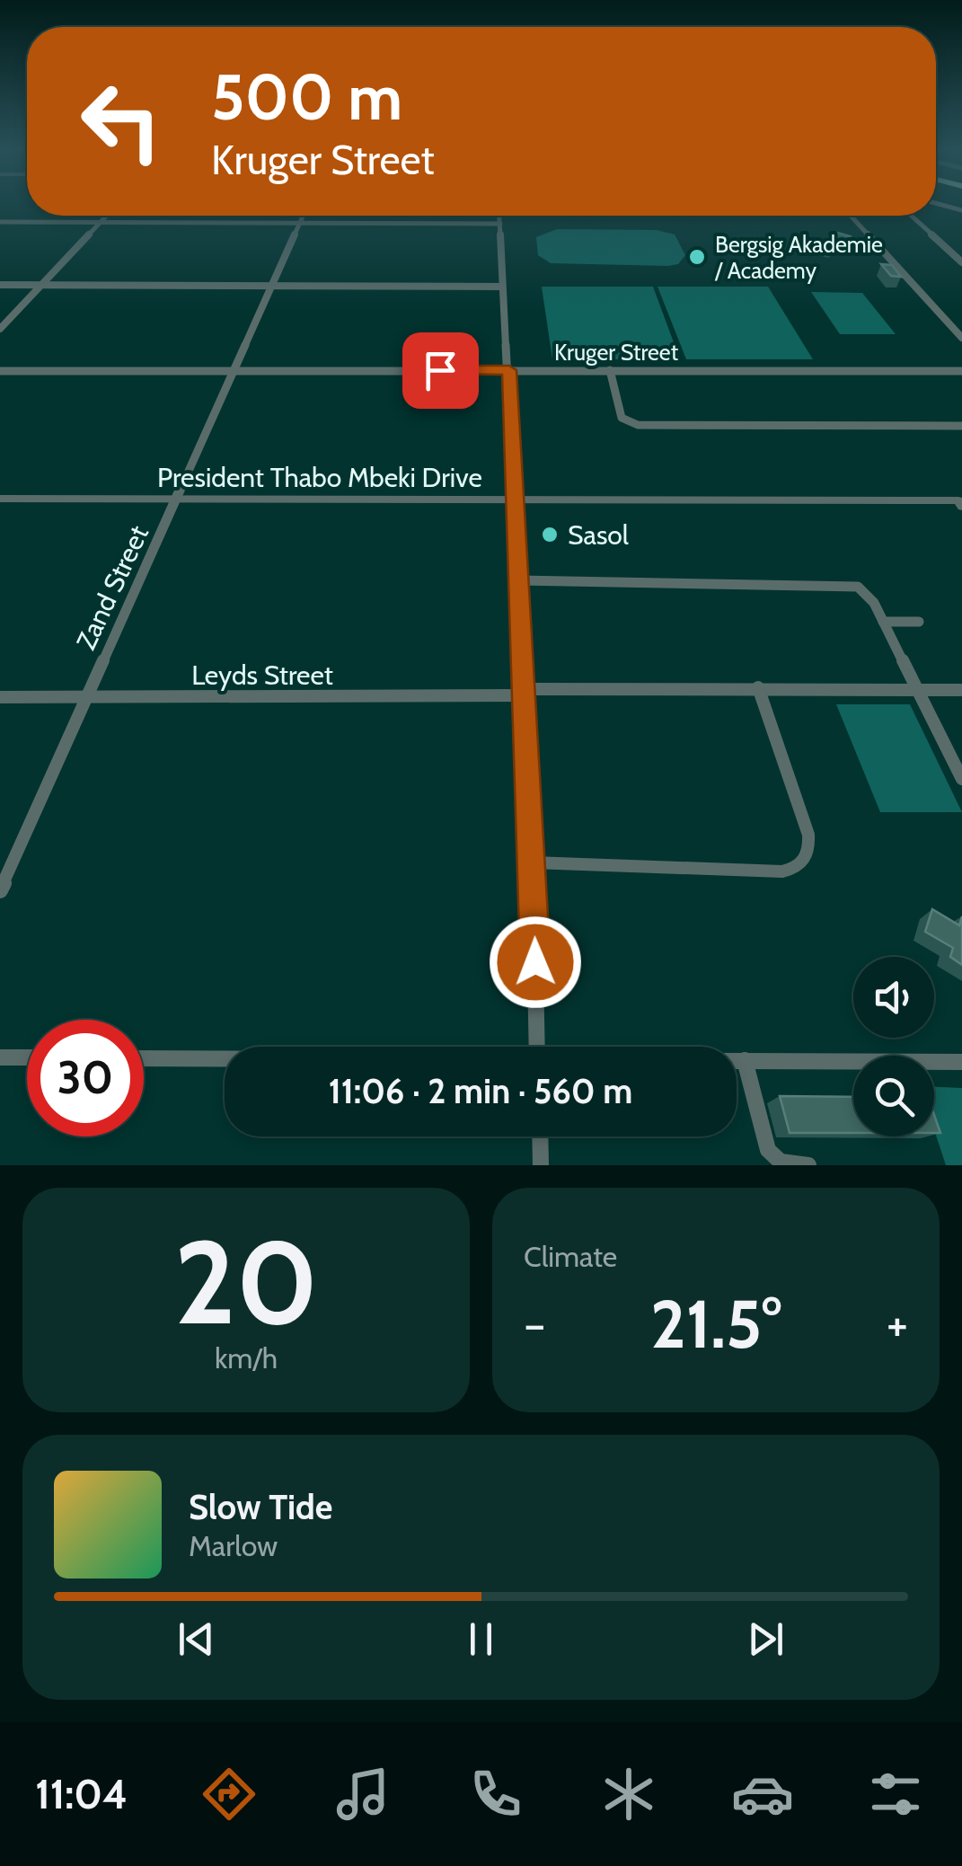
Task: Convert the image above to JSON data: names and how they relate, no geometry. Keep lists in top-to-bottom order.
{
  "streets": {
    "street": [
      "Kruger Street",
      "President Thabo Mbeki Drive",
      "Zand Street",
      "Leyds Street"
    ]
  },
  "crossings": [
    ["Kruger Street", "Zand Street"],
    ["President Thabo Mbeki Drive", "Zand Street"],
    ["Zand Street", "Leyds Street"]
  ],
  "places": ["Bergsig Akademie / Academy", "Sasol"],
  "page": {
    "turn": ["500 m", "Kruger Street"],
    "limit": "30",
    "trip": "11:06 · 2 min · 560 m",
    "tile": [
      ["20", "km/h"],
      "Climate"
    ],
    "heat": ["−", "21.5°", "+"],
    "song": ["Slow Tide", "Marlow"],
    "tabs": "11:04"
  }
}
